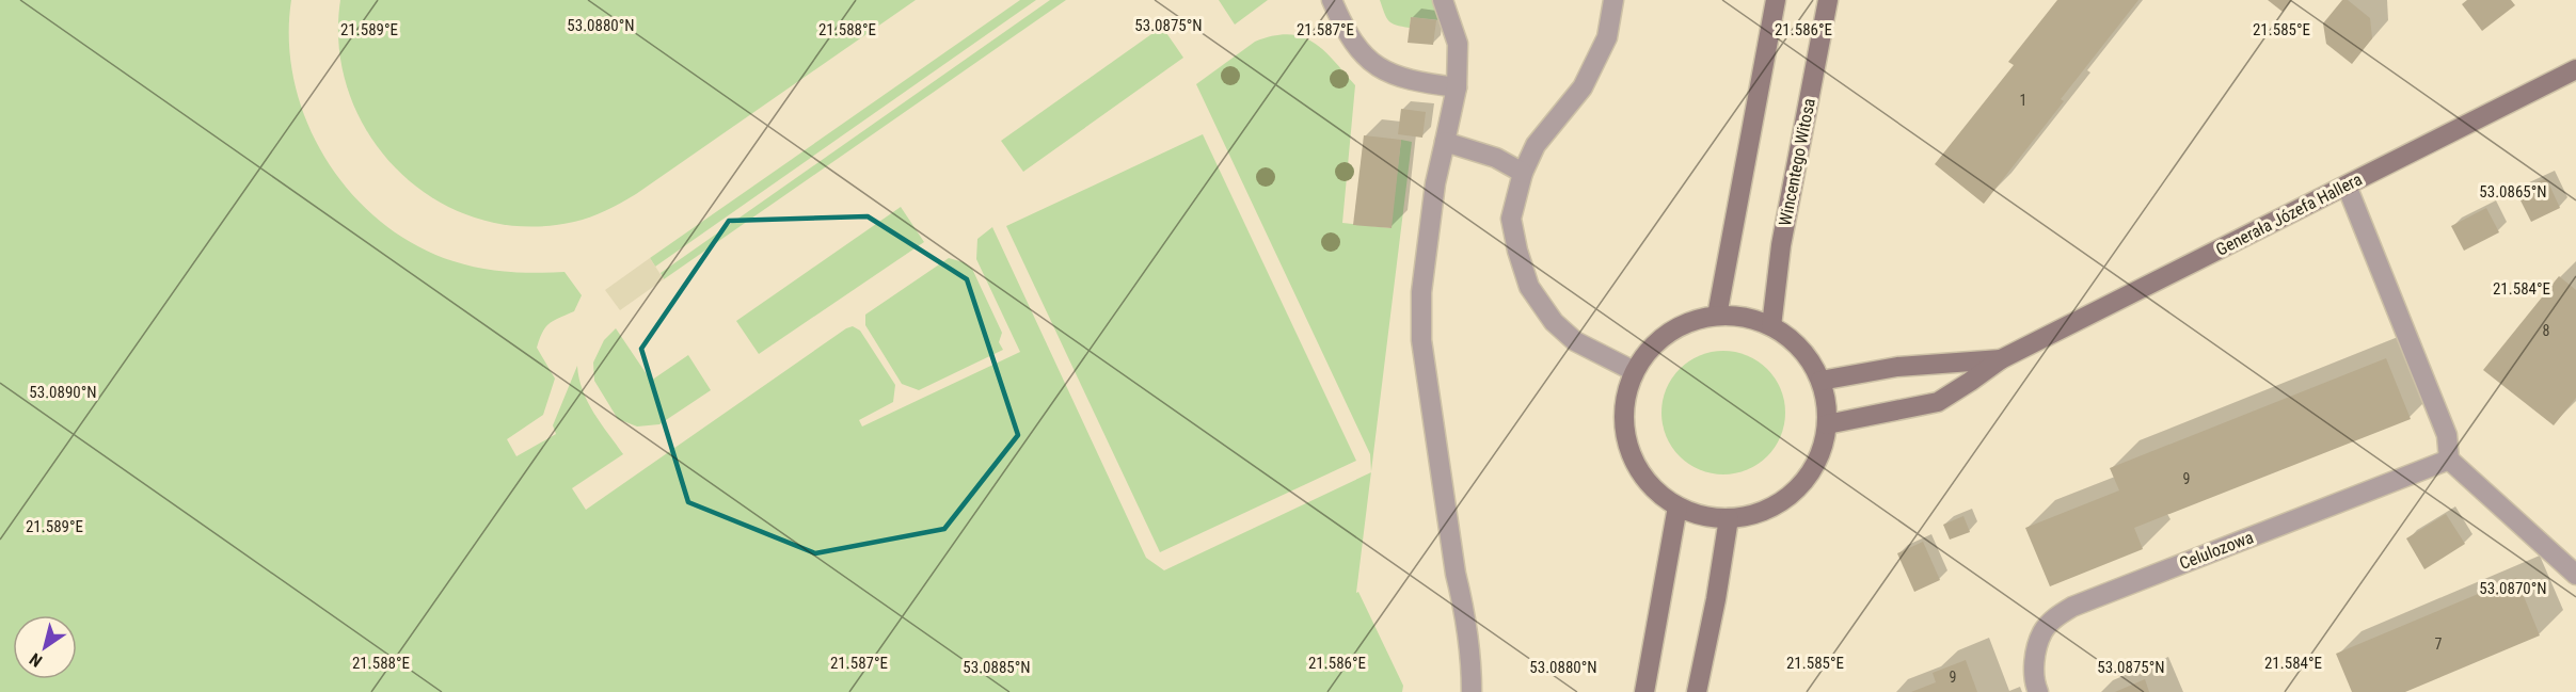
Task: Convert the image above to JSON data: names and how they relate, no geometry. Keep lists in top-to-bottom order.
{
  "streets": {
    "main road": ["Wincentego Witosa", "Generała Józefa Hallera"],
    "street": ["Celulozowa"]
  },
  "crossings": [
    ["Wincentego Witosa", "Generała Józefa Hallera"]
  ],
  "house_numbers": [
    "1",
    "8",
    "9",
    "7",
    "9"
  ],
  "north": "bottom left",
  "coordinates": [
    "53.0875°N",
    "53.0880°N",
    "21.589°E",
    "21.588°E",
    "21.587°E",
    "21.586°E",
    "21.585°E",
    "53.0865°N",
    "21.584°E",
    "53.0890°N",
    "53.0870°N",
    "53.0885°N"
  ]
}
